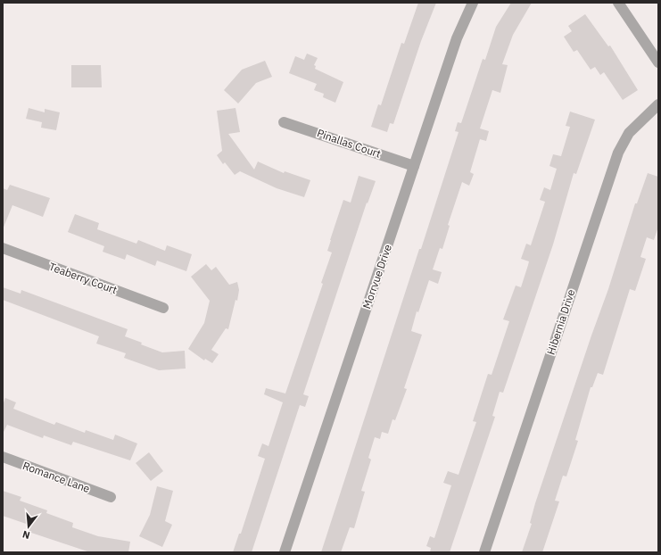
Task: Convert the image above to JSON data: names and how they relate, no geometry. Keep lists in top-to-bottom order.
{
  "streets": {
    "street": [
      "Pinallas Court",
      "Morrvue Drive",
      "Teaberry Court",
      "Hibernia Drive",
      "Romance Lane"
    ]
  },
  "crossings": [
    ["Pinallas Court", "Morrvue Drive"]
  ],
  "north": "bottom"
}
